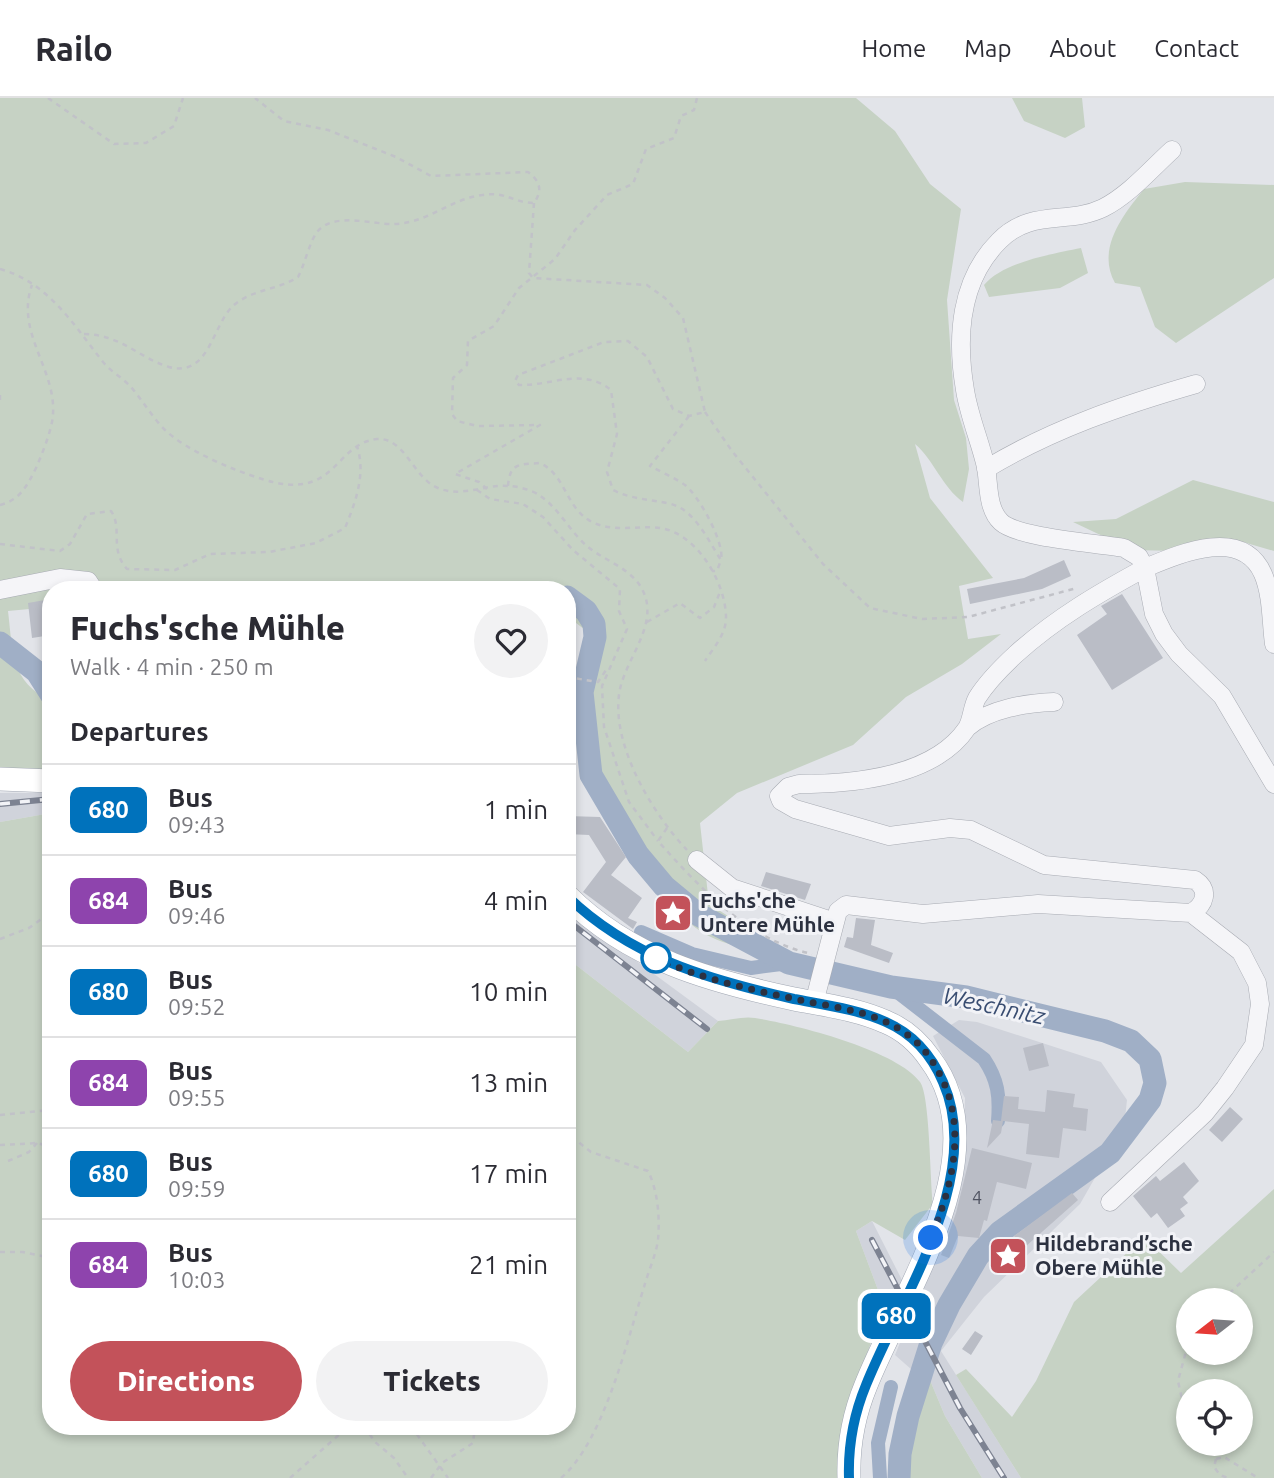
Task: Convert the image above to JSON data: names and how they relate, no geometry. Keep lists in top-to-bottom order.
{
  "water": ["Weschnitz"],
  "places": {
    "place": ["Fuchs'che Untere Mühle", "Hildebrand’sche Obere Mühle"]
  },
  "lines": ["bus line 680"],
  "house_numbers": ["4"],
  "north": "left",
  "page": {
    "header": "Railo",
    "nav": [
      "Home",
      "Map",
      "About",
      "Contact"
    ],
    "on_map": "680",
    "heading": [
      ["Fuchs'sche Mühle", "Walk · 4 min · 250 m"],
      "Departures"
    ],
    "list": [
      {
        "mark": "680",
        "name": "Bus",
        "note": "09:43",
        "value": "1 min"
      },
      {
        "mark": "684",
        "name": "Bus",
        "note": "09:46",
        "value": "4 min"
      },
      {
        "mark": "680",
        "name": "Bus",
        "note": "09:52",
        "value": "10 min"
      },
      {
        "mark": "684",
        "name": "Bus",
        "note": "09:55",
        "value": "13 min"
      },
      {
        "mark": "680",
        "name": "Bus",
        "note": "09:59",
        "value": "17 min"
      },
      {
        "mark": "684",
        "name": "Bus",
        "note": "10:03",
        "value": "21 min"
      }
    ],
    "buttons": ["Directions", "Tickets"]
  }
}
